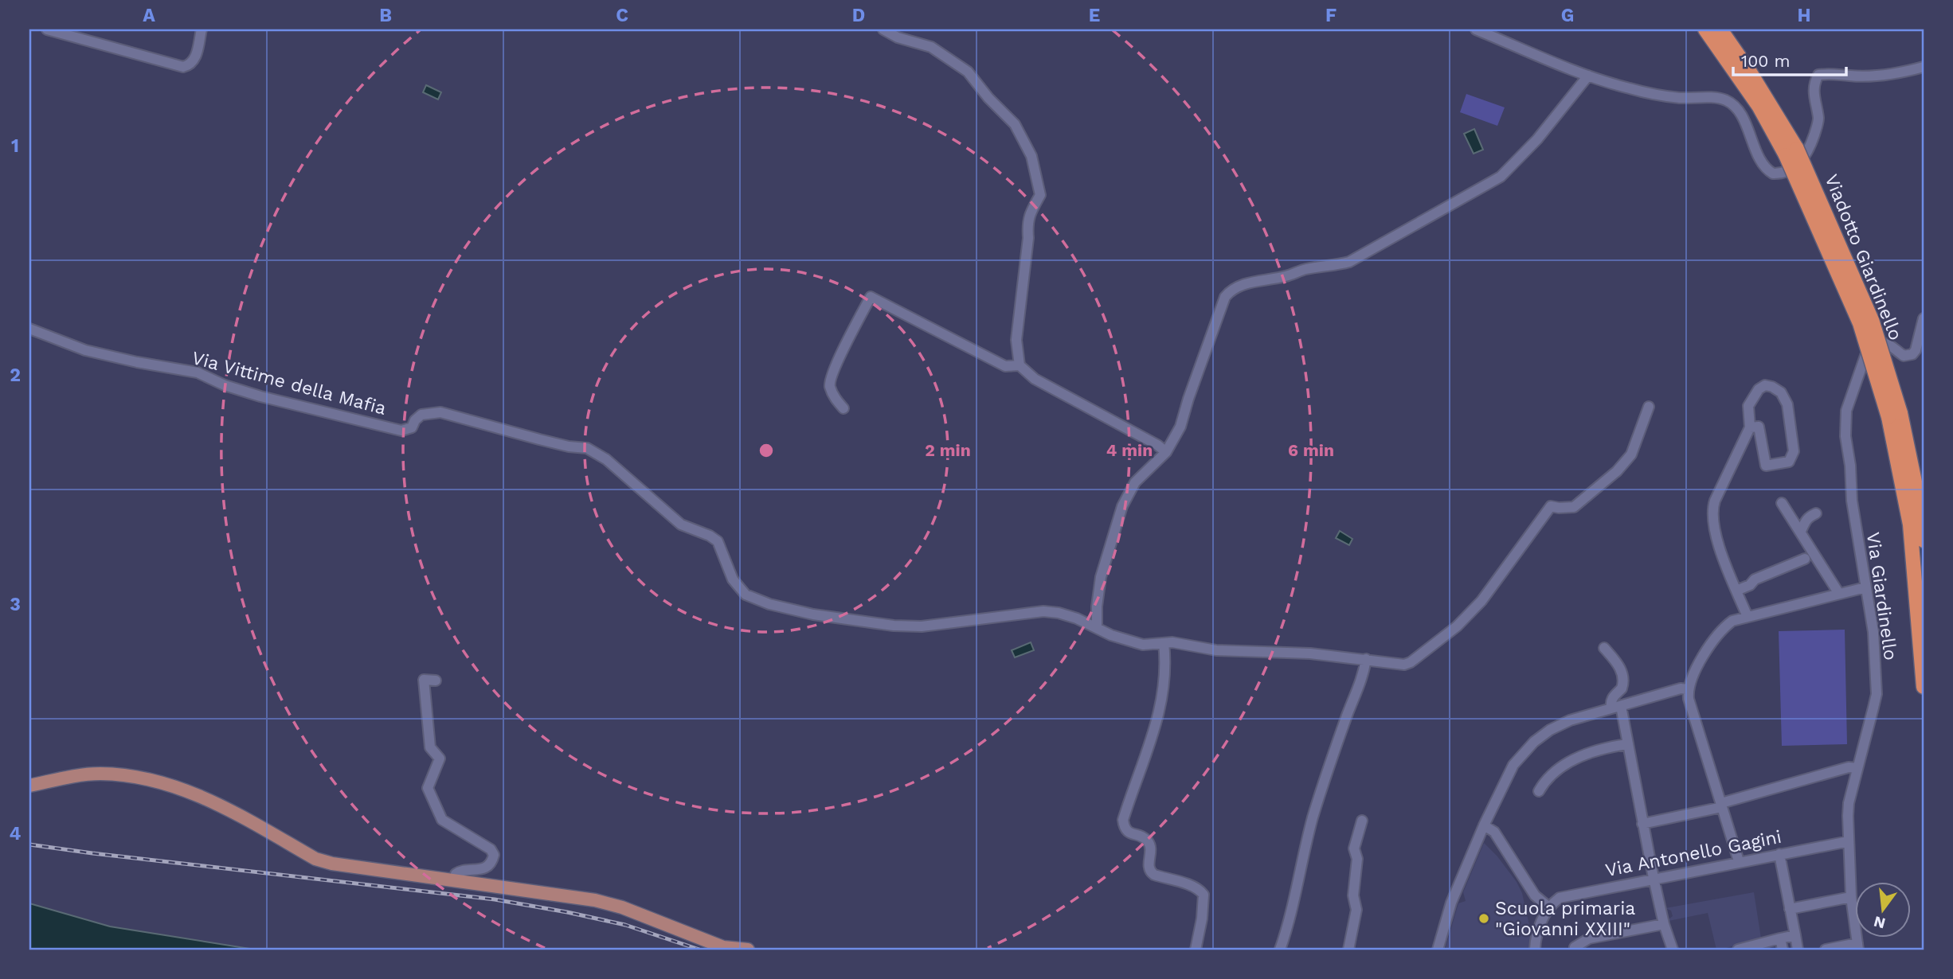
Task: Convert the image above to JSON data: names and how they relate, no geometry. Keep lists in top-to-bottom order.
{
  "streets": {
    "highway": ["Viadotto Giardinello"],
    "street": ["Via Vittime della Mafia", "Via Giardinello", "Via Antonello Gagini"]
  },
  "crossings": [
    ["Via Giardinello", "Via Antonello Gagini"]
  ],
  "places": ["Scuola primaria \"Giovanni XXIII\""],
  "scale_bar": "100 m",
  "north": "bottom",
  "grid": {
    "columns": [
      "A",
      "B",
      "C",
      "D",
      "E",
      "F",
      "G",
      "H"
    ],
    "rows": [
      "1",
      "2",
      "3",
      "4"
    ]
  },
  "rings": ["2 min", "4 min", "6 min"]
}
